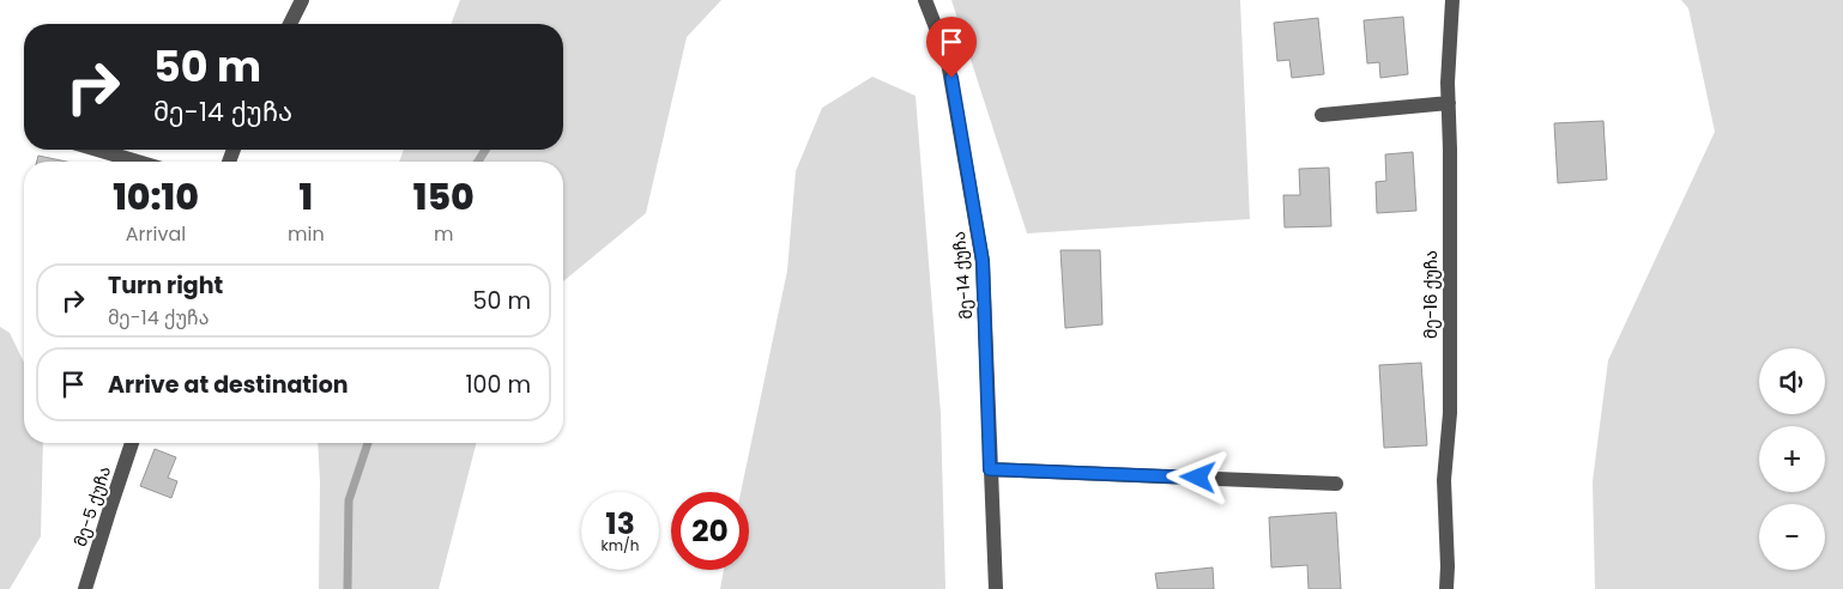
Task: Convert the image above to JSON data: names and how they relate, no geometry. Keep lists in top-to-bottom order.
{
  "streets": {
    "street": ["მე-14 ქუჩა", "მე-16 ქუჩა", "მე-5 ქუჩა"]
  },
  "page": {
    "turn": ["50 m", "მე-14 ქუჩა"],
    "eta": [
      "10:10",
      "Arrival",
      "1",
      "min",
      "150",
      "m"
    ],
    "list": [
      {
        "name": "Turn right",
        "note": "მე-14 ქუჩა",
        "value": "50 m"
      },
      {
        "name": "Arrive at destination",
        "value": "100 m"
      }
    ],
    "map_buttons": ["+", "−"],
    "speed": "13 km/h",
    "limit": "20"
  }
}
